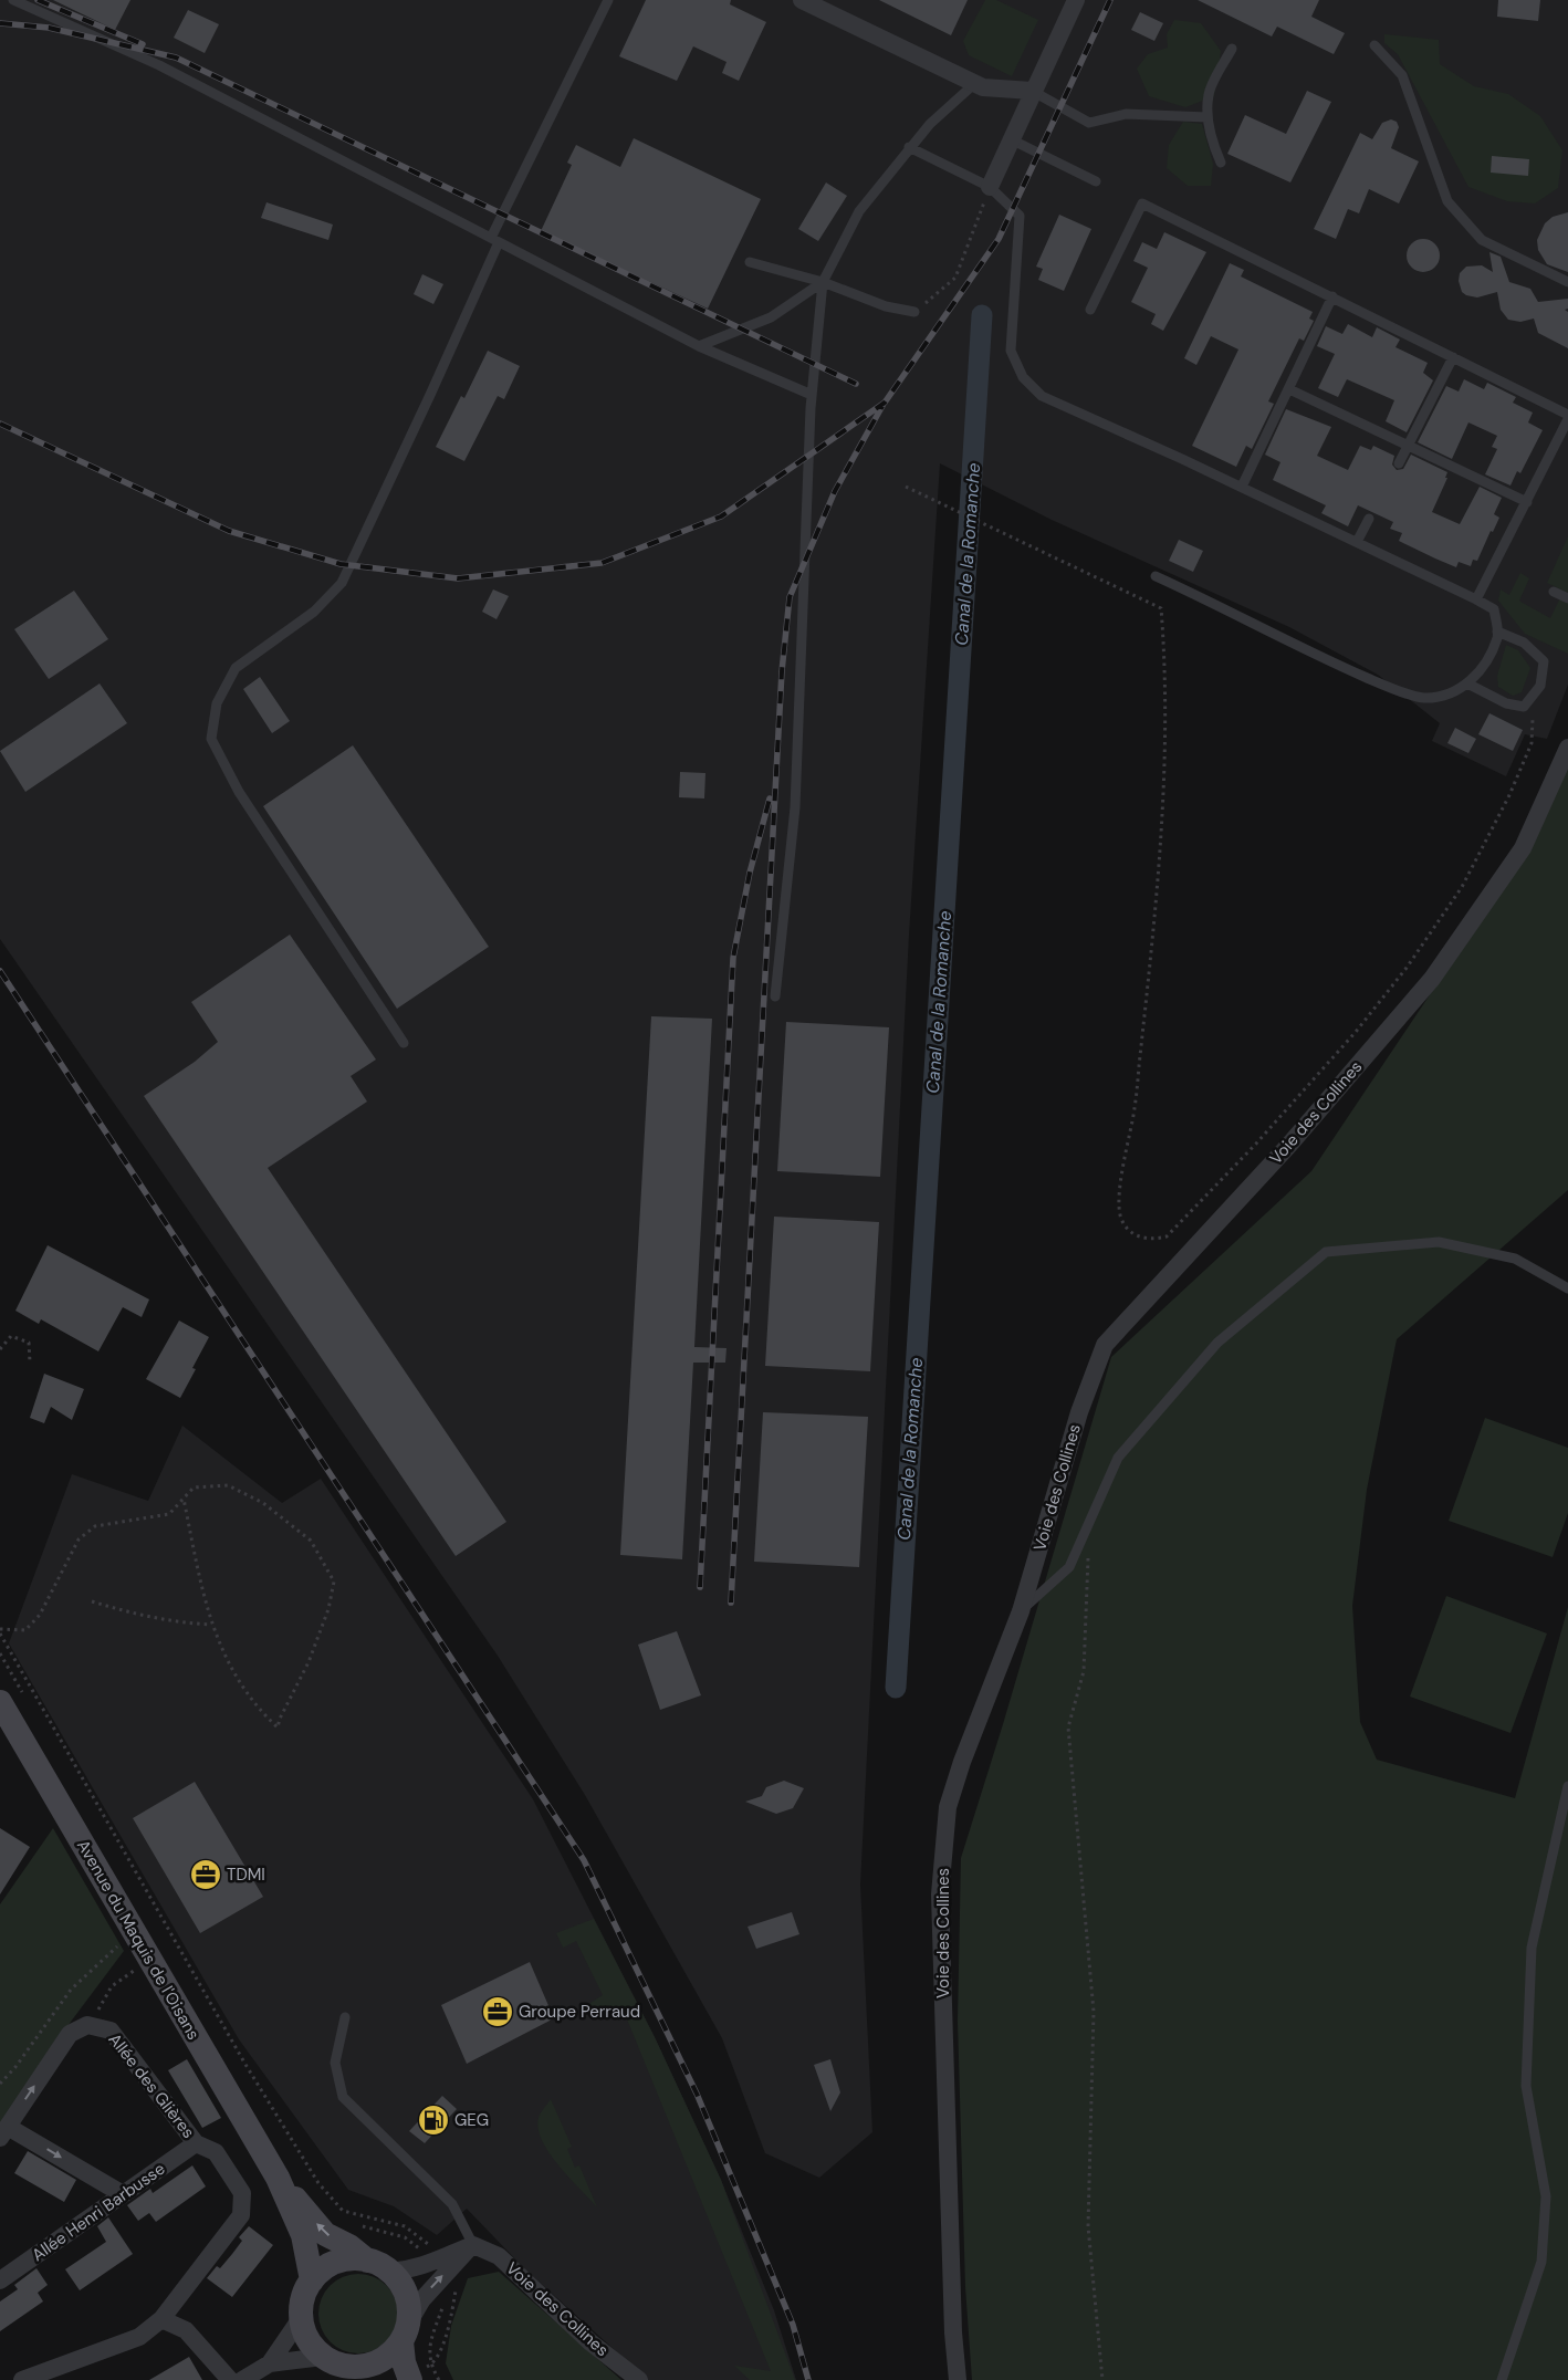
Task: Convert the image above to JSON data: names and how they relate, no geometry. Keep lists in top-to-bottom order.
{
  "streets": {
    "street": [
      "Voie des Collines",
      "Avenue du Maquis de l'Oisans",
      "Allée des Glières",
      "Allée Henri Barbusse"
    ]
  },
  "crossings": [
    ["Allée des Glières", "Allée Henri Barbusse"]
  ],
  "one_way": ["Allée des Glières"],
  "water": ["Canal de la Romanche"],
  "places": {
    "office": ["TDMI", "Groupe Perraud"],
    "fuel station": ["GEG"]
  }
}
